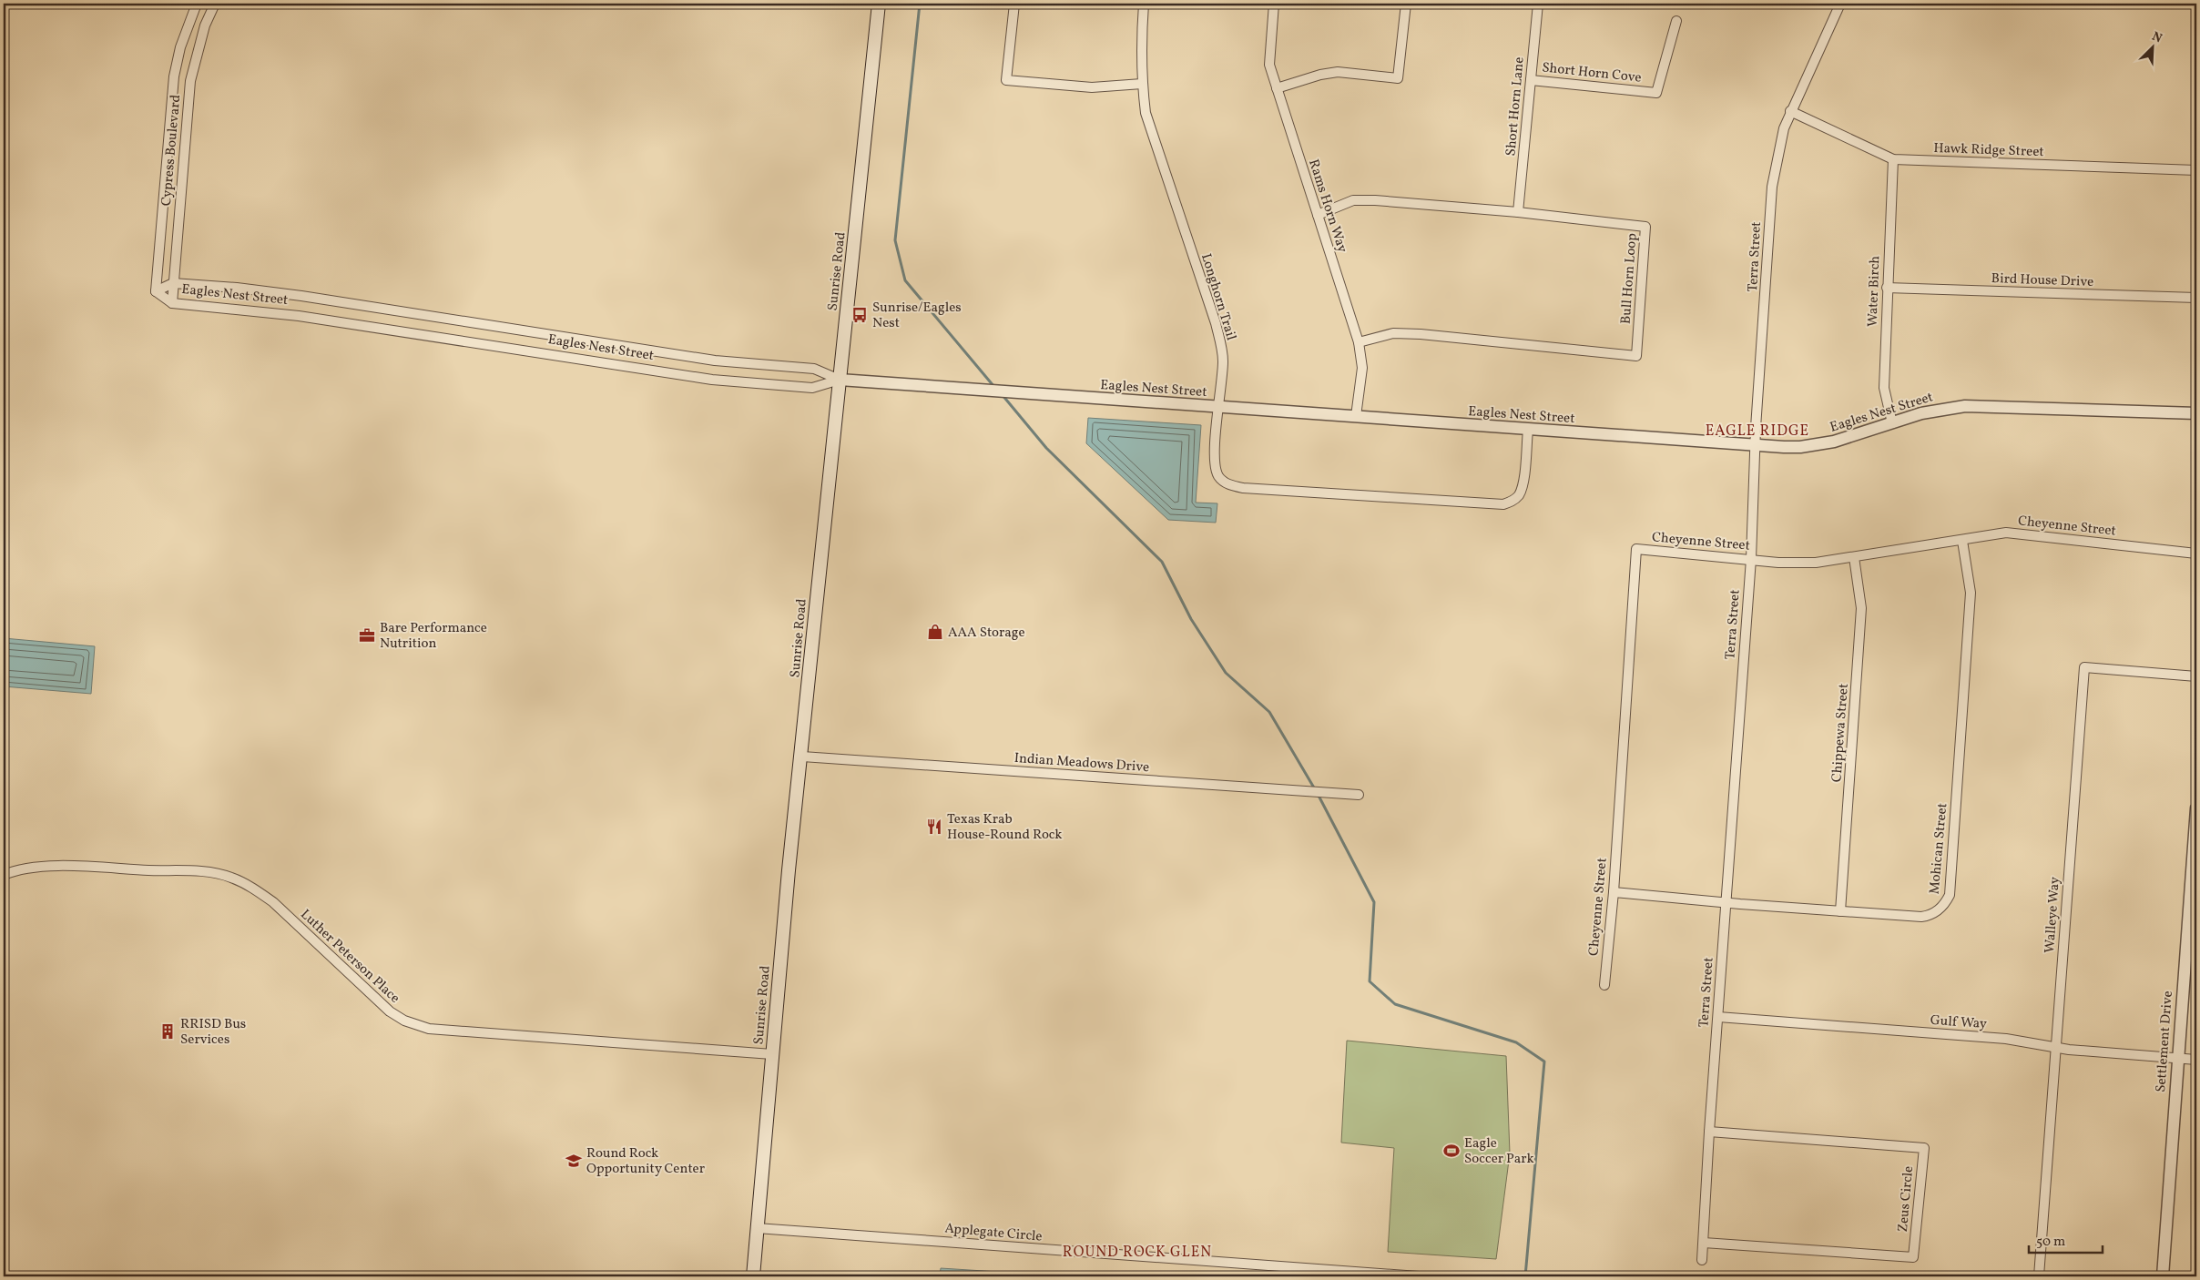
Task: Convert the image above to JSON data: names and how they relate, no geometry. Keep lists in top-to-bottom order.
{
  "streets": {
    "main road": ["Sunrise Road"],
    "street": [
      "Short Horn Cove",
      "Short Horn Lane",
      "Hawk Ridge Street",
      "Cypress Boulevard",
      "Rams Horn Way",
      "Terra Street",
      "Bull Horn Loop",
      "Bird House Drive",
      "Water Birch",
      "Eagles Nest Street",
      "Longhorn Trail",
      "Cheyenne Street",
      "Chippewa Street",
      "Indian Meadows Drive",
      "Mohican Street",
      "Walleye Way",
      "Luther Peterson Place",
      "Gulf Way",
      "Settlement Drive",
      "Zeus Circle",
      "Applegate Circle"
    ]
  },
  "crossings": [
    ["Short Horn Cove", "Short Horn Lane"],
    ["Short Horn Lane", "Bull Horn Loop"],
    ["Hawk Ridge Street", "Terra Street"],
    ["Hawk Ridge Street", "Water Birch"],
    ["Cypress Boulevard", "Eagles Nest Street"],
    ["Rams Horn Way", "Bull Horn Loop"],
    ["Rams Horn Way", "Eagles Nest Street"],
    ["Terra Street", "Eagles Nest Street"],
    ["Terra Street", "Cheyenne Street"],
    ["Terra Street", "Mohican Street"],
    ["Terra Street", "Gulf Way"],
    ["Terra Street", "Zeus Circle"],
    ["Sunrise Road", "Eagles Nest Street"],
    ["Sunrise Road", "Indian Meadows Drive"],
    ["Sunrise Road", "Luther Peterson Place"],
    ["Sunrise Road", "Applegate Circle"],
    ["Bird House Drive", "Water Birch"],
    ["Water Birch", "Eagles Nest Street"],
    ["Eagles Nest Street", "Longhorn Trail"],
    ["Cheyenne Street", "Chippewa Street"],
    ["Cheyenne Street", "Mohican Street"],
    ["Chippewa Street", "Mohican Street"],
    ["Walleye Way", "Gulf Way"],
    ["Gulf Way", "Settlement Drive"]
  ],
  "districts": ["EAGLE RIDGE", "ROUND ROCK GLEN"],
  "places": {
    "bus stop": ["Sunrise/Eagles Nest"],
    "shop": ["AAA Storage"],
    "office": ["Bare Performance Nutrition"],
    "restaurant": ["Texas Krab House-Round Rock"],
    "building": ["RRISD Bus Services"],
    "sports": ["Eagle Soccer Park"],
    "school or university": ["Round Rock Opportunity Center"]
  },
  "scale_bar": "50 m",
  "north": "top right"
}
